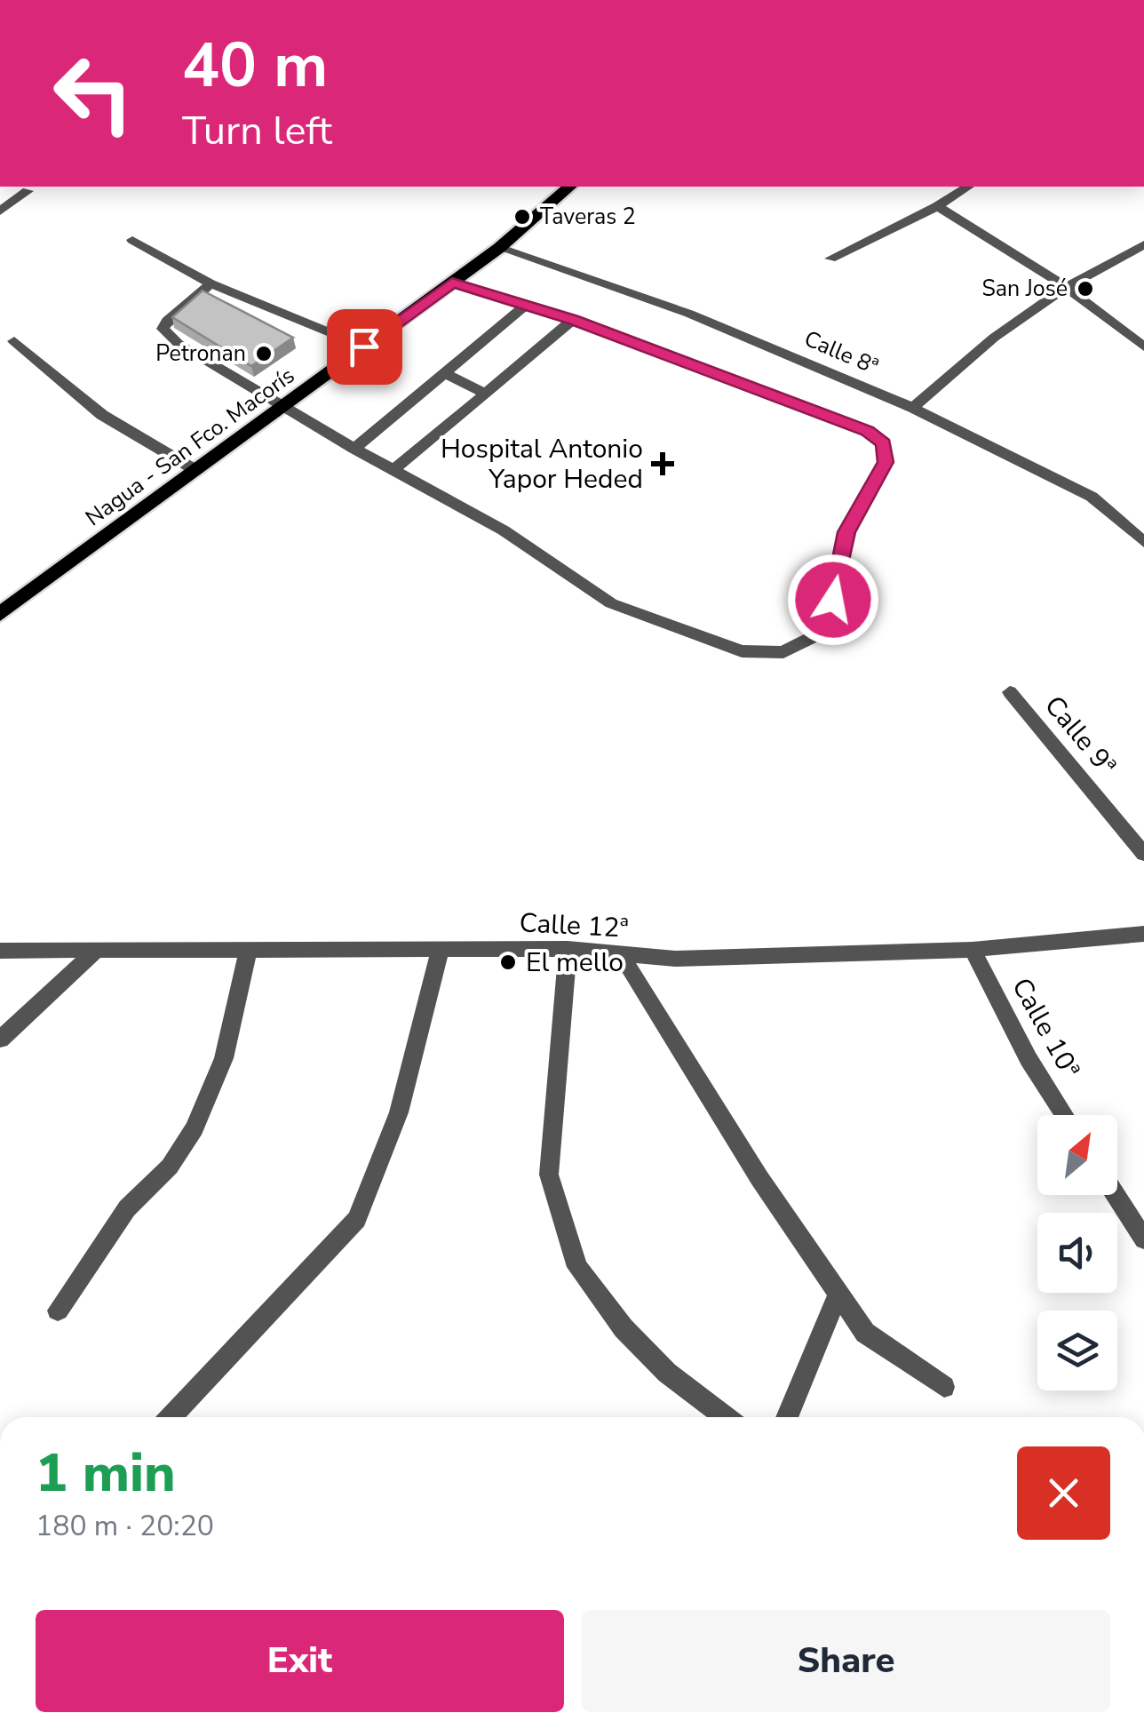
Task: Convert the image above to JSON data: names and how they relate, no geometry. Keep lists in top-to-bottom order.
{
  "streets": {
    "main road": ["Nagua - San Fco. Macorís"],
    "street": [
      "Calle 8ª",
      "Calle 9ª",
      "Calle 12ª",
      "Calle 10ª"
    ]
  },
  "crossings": [
    ["Calle 8ª", "Nagua - San Fco. Macorís"],
    ["Calle 12ª", "Calle 10ª"]
  ],
  "places": {
    "other": [
      "Taveras 2",
      "San José",
      "Petronan",
      "El mello"
    ],
    "health": ["Hospital Antonio Yapor Heded"]
  },
  "north": "top right",
  "page": {
    "turn": ["40 m", "Turn left"],
    "heading": ["1 min", "180 m · 20:20"],
    "buttons": ["Exit", "Share"]
  }
}
